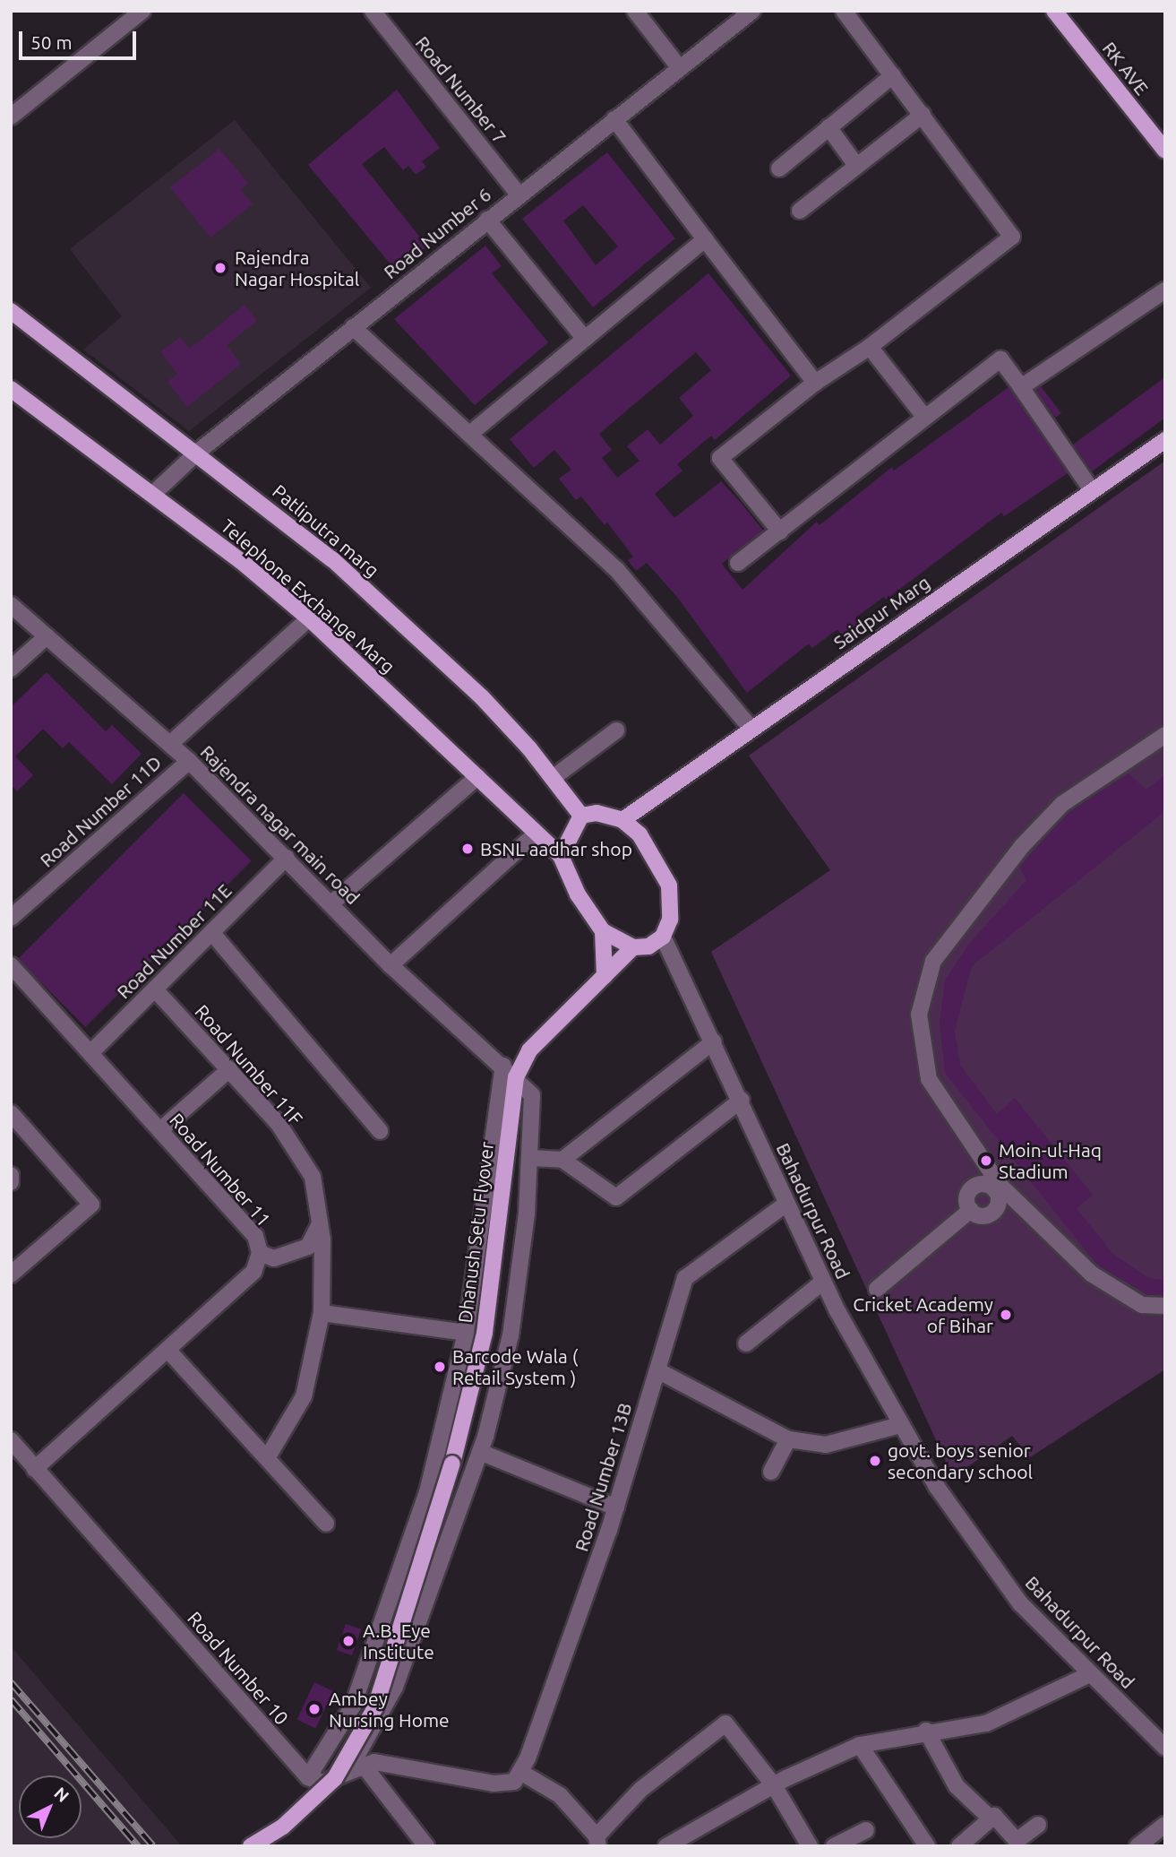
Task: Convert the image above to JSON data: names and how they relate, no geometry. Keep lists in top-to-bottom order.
{
  "streets": {
    "main road": [
      "RK AVE",
      "Patliputra marg",
      "Telephone Exchange Marg",
      "Saidpur Marg",
      "Dhanush Setu Flyover"
    ],
    "street": [
      "Road Number 7",
      "Road Number 6",
      "Road Number 11D",
      "Rajendra nagar main road",
      "Road Number 11E",
      "Road Number 11F",
      "Road Number 11",
      "Bahadurpur Road",
      "Road Number 13B",
      "Road Number 10"
    ]
  },
  "crossings": [
    ["Road Number 7", "Road Number 6"],
    ["Road Number 6", "Patliputra marg"],
    ["Road Number 6", "Telephone Exchange Marg"],
    ["Patliputra marg", "Telephone Exchange Marg"],
    ["Patliputra marg", "Saidpur Marg"],
    ["Patliputra marg", "Bahadurpur Road"],
    ["Telephone Exchange Marg", "Saidpur Marg"],
    ["Telephone Exchange Marg", "Bahadurpur Road"],
    ["Saidpur Marg", "Bahadurpur Road"],
    ["Road Number 11D", "Rajendra nagar main road"],
    ["Rajendra nagar main road", "Road Number 11E"],
    ["Rajendra nagar main road", "Dhanush Setu Flyover"],
    ["Road Number 11E", "Road Number 11F"],
    ["Road Number 11E", "Road Number 11"],
    ["Road Number 11", "Road Number 10"],
    ["Bahadurpur Road", "Road Number 13B"]
  ],
  "places": [
    "Rajendra Nagar Hospital",
    "BSNL aadhar shop",
    "Moin-ul-Haq Stadium",
    "Cricket Academy of Bihar",
    "Barcode Wala ( Retail System )",
    "govt. boys senior secondary school",
    "A.B. Eye Institute",
    "Ambey Nursing Home"
  ],
  "scale_bar": "50 m",
  "north": "top right"
}
